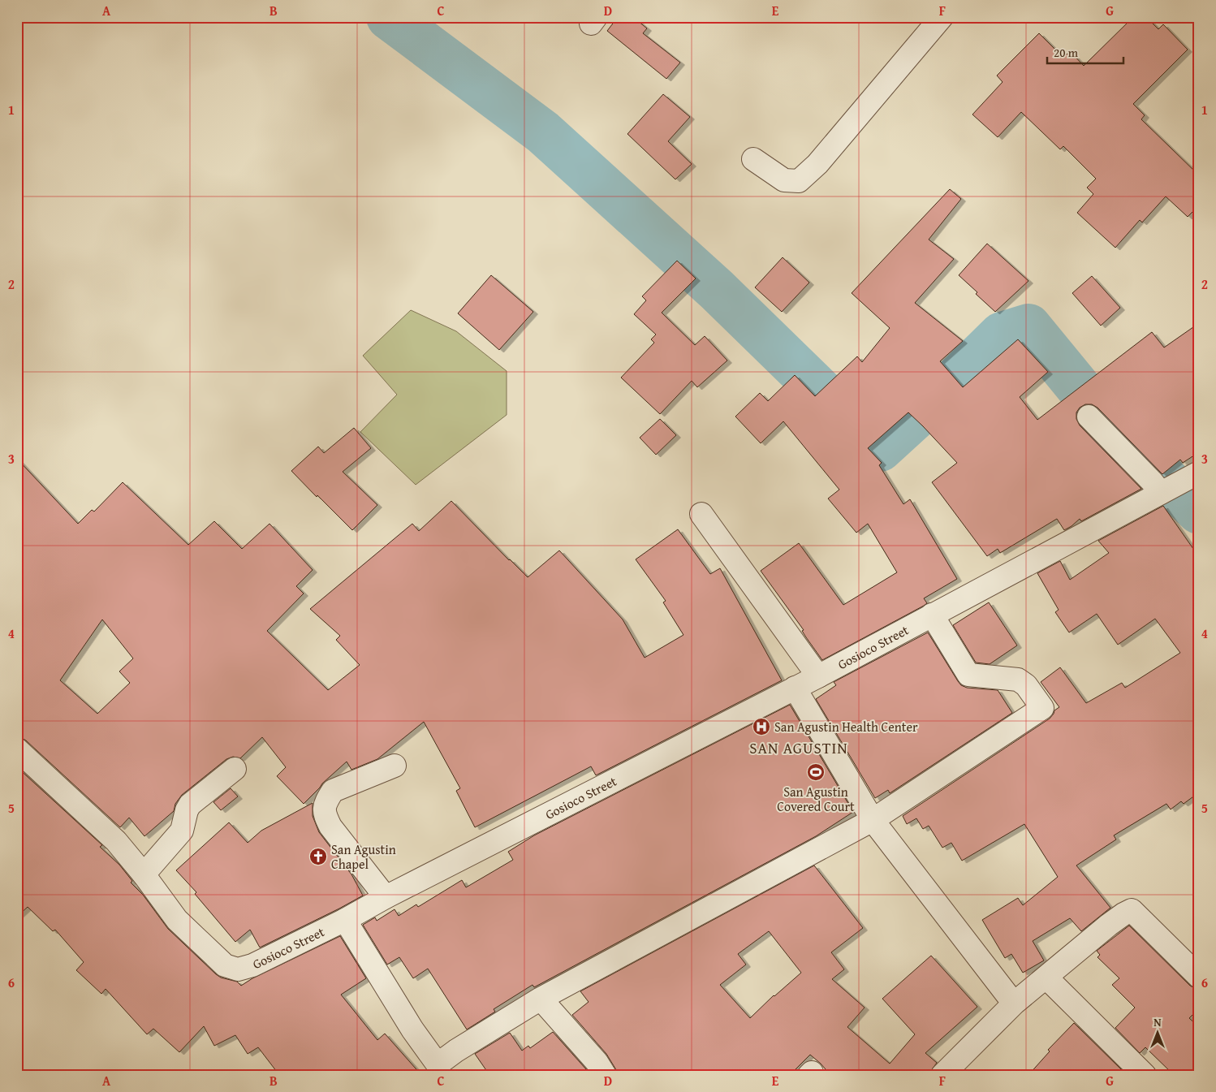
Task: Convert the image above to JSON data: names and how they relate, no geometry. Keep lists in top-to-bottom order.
{
  "streets": {
    "street": ["Gosioco Street"]
  },
  "districts": ["SAN AGUSTIN"],
  "places": {
    "hospital": ["San Agustin Health Center"],
    "sports": ["San Agustin Covered Court"],
    "church": ["San Agustin Chapel"]
  },
  "scale_bar": "20 m",
  "north": "top",
  "grid": {
    "columns": [
      "A",
      "B",
      "C",
      "D",
      "E",
      "F",
      "G"
    ],
    "rows": [
      "1",
      "2",
      "3",
      "4",
      "5",
      "6"
    ]
  }
}
